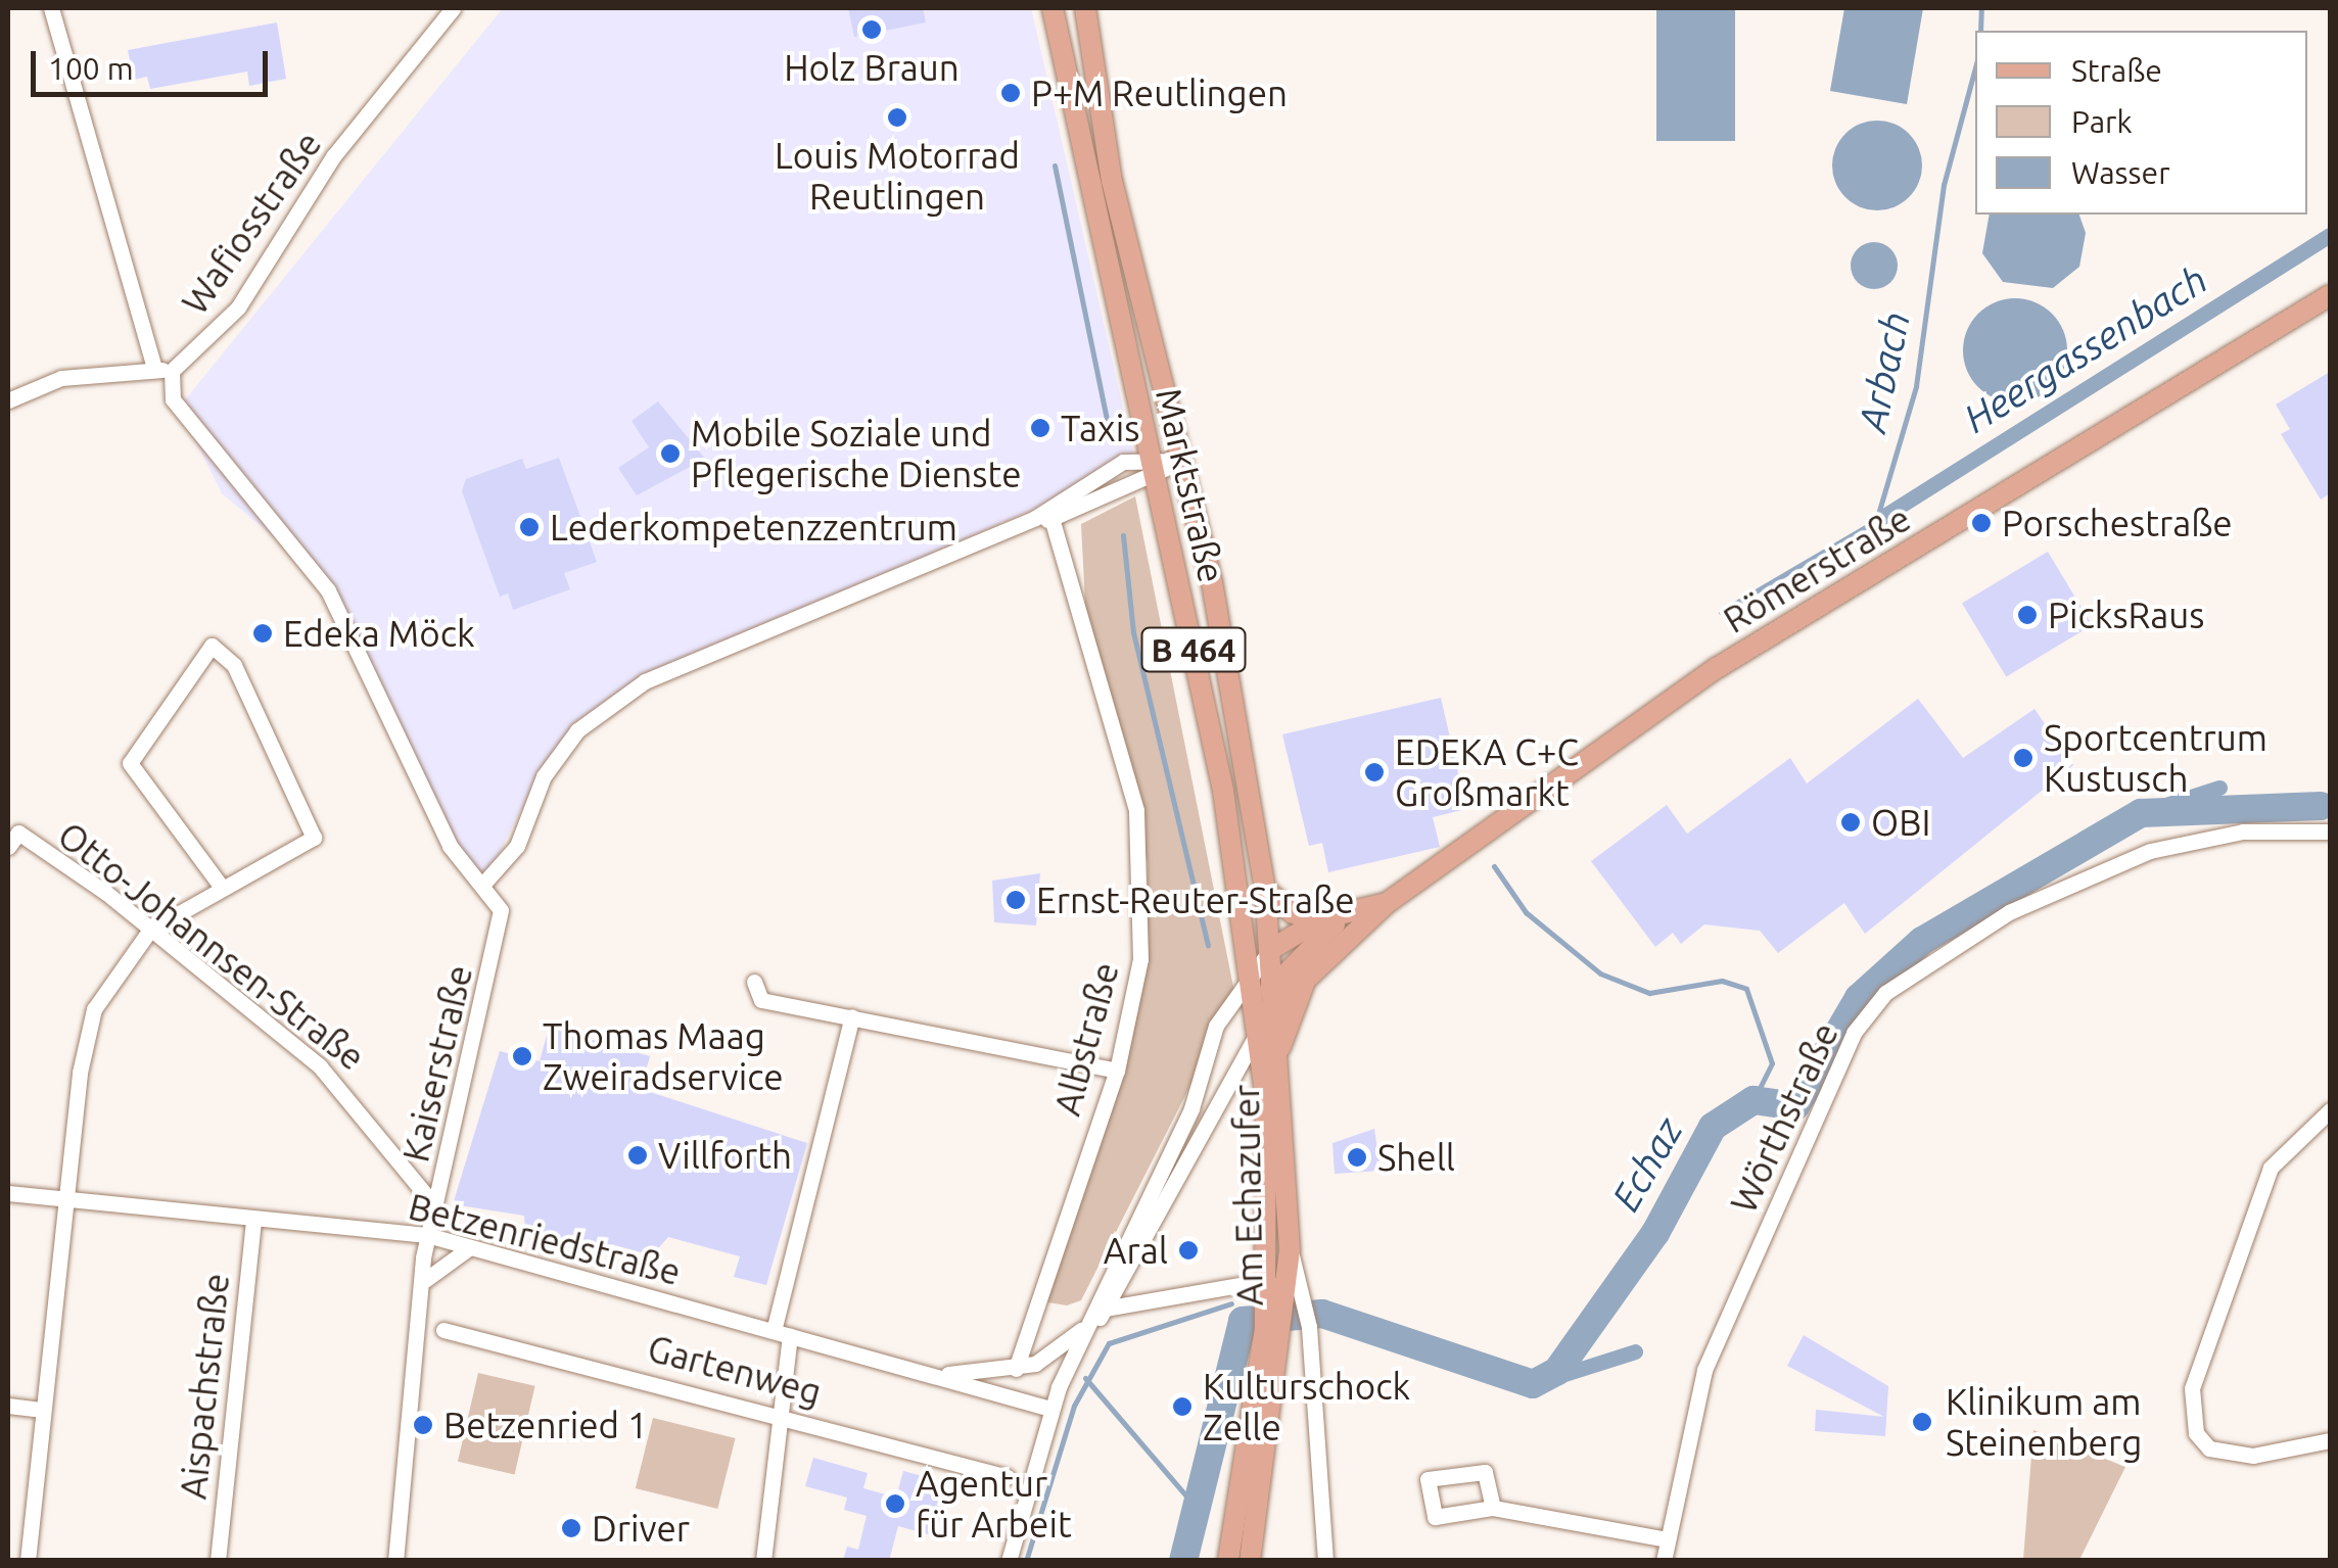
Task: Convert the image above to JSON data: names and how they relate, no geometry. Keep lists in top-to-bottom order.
{
  "streets": {
    "main road": [
      "Marktstraße",
      "Römerstraße",
      "B 464",
      "Am Echazufer"
    ],
    "street": [
      "Wafiosstraße",
      "Otto-Johannsen-Straße",
      "Albstraße",
      "Kaiserstraße",
      "Wörthstraße",
      "Betzenriedstraße",
      "Gartenweg",
      "Aispachstraße"
    ]
  },
  "crossings": [
    ["Marktstraße", "Römerstraße"],
    ["Marktstraße", "B 464"],
    ["Marktstraße", "Am Echazufer"],
    ["Römerstraße", "B 464"],
    ["Römerstraße", "Am Echazufer"],
    ["Otto-Johannsen-Straße", "Kaiserstraße"],
    ["Albstraße", "Betzenriedstraße"],
    ["Kaiserstraße", "Betzenriedstraße"],
    ["Betzenriedstraße", "Aispachstraße"]
  ],
  "water": ["Heergassenbach", "Arbach", "Echaz"],
  "places": [
    "Holz Braun",
    "P+M Reutlingen",
    "Louis Motorrad Reutlingen",
    "Taxis",
    "Mobile Soziale und Pflegerische Dienste",
    "Porschestraße",
    "Lederkompetenzzentrum",
    "PicksRaus",
    "Edeka Möck",
    "Sportcentrum Kustusch",
    "EDEKA C+C Großmarkt",
    "OBI",
    "Ernst-Reuter-Straße",
    "Thomas Maag Zweiradservice",
    "Villforth",
    "Shell",
    "Aral",
    "Kulturschock Zelle",
    "Klinikum am Steinenberg",
    "Betzenried 1",
    "Agentur für Arbeit",
    "Driver"
  ],
  "legend": ["Straße", "Park", "Wasser"],
  "scale_bar": "100 m"
}
